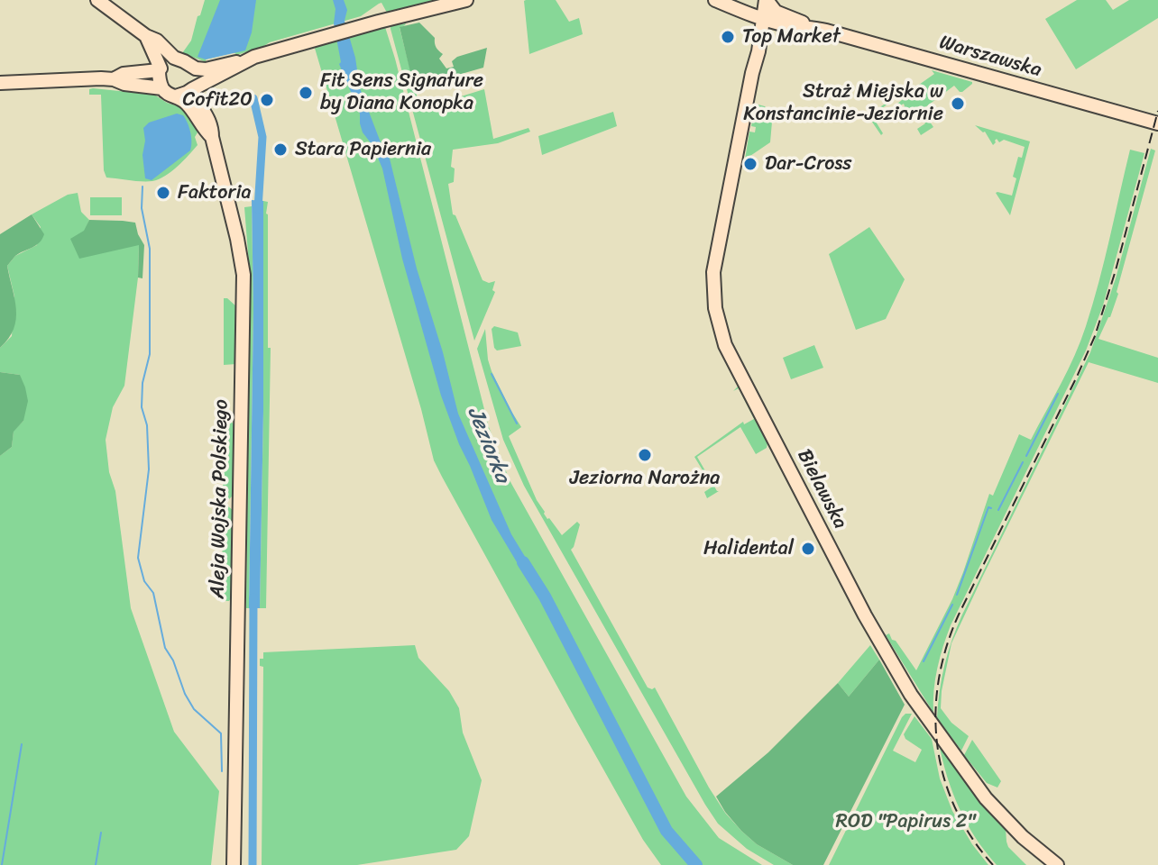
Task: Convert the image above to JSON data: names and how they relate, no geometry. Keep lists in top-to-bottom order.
{
  "streets": {
    "street": ["Warszawska", "Bielawska", "Aleja Wojska Polskiego"]
  },
  "crossings": [
    ["Warszawska", "Bielawska"]
  ],
  "water": ["Jeziorka"],
  "parks": ["ROD \"Papirus 2\""],
  "places": [
    "Top Market",
    "Fit Sens Signature by Diana Konopka",
    "Cofit20",
    "Straż Miejska w Konstancinie-Jeziornie",
    "Stara Papiernia",
    "Dar-Cross",
    "Faktoria",
    "Jeziorna Narożna",
    "Halidental"
  ]
}
